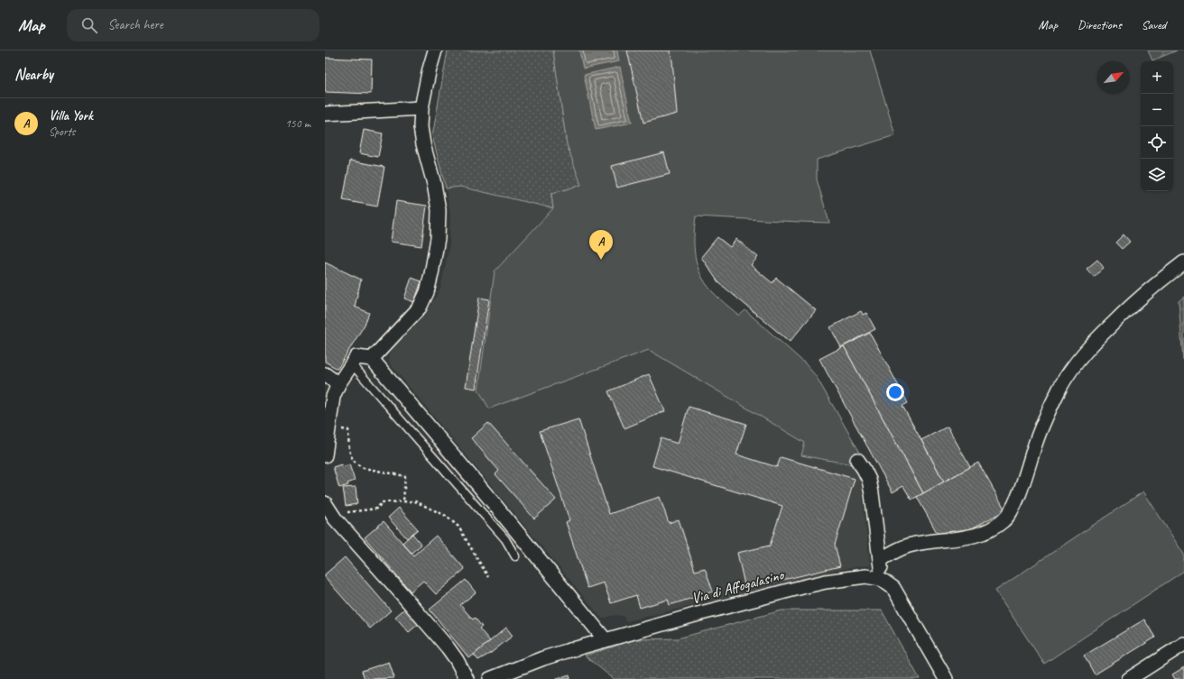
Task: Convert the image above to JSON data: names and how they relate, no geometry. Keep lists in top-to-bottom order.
{
  "streets": {
    "street": ["Via di Affogalasino"]
  },
  "north": "top right",
  "page": {
    "header": "Map",
    "search": "Search here",
    "nav": ["Map", "Directions", "Saved"],
    "heading": "Nearby",
    "map_buttons": ["+", "−"],
    "list": [
      {
        "mark": "A",
        "name": "Villa York",
        "note": "Sports",
        "value": "150 m"
      }
    ],
    "pins": "A"
  }
}
